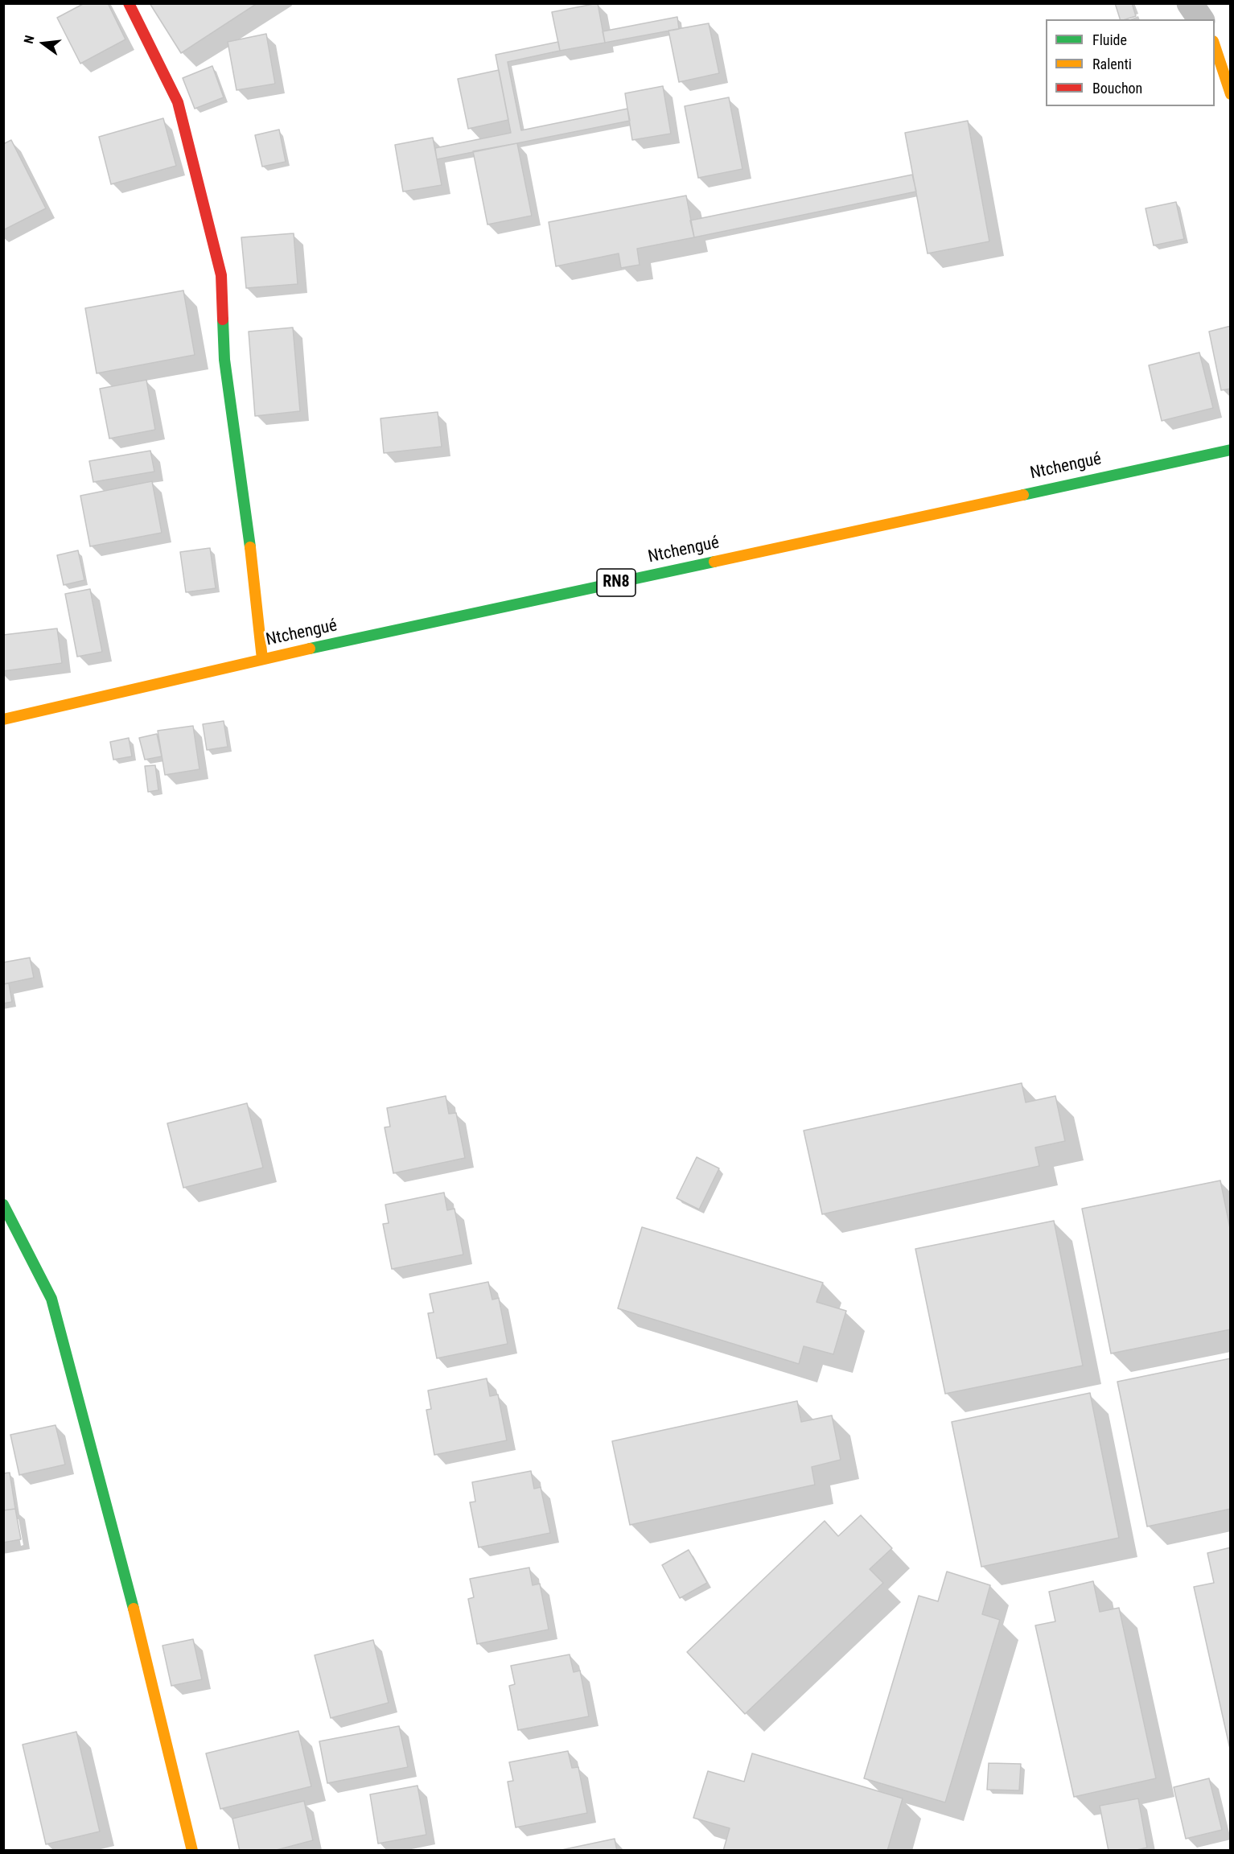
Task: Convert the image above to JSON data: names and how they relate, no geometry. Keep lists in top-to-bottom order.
{
  "streets": {
    "street": ["Ntchengué", "RN8"]
  },
  "legend": ["Fluide", "Ralenti", "Bouchon"],
  "north": "left"
}
